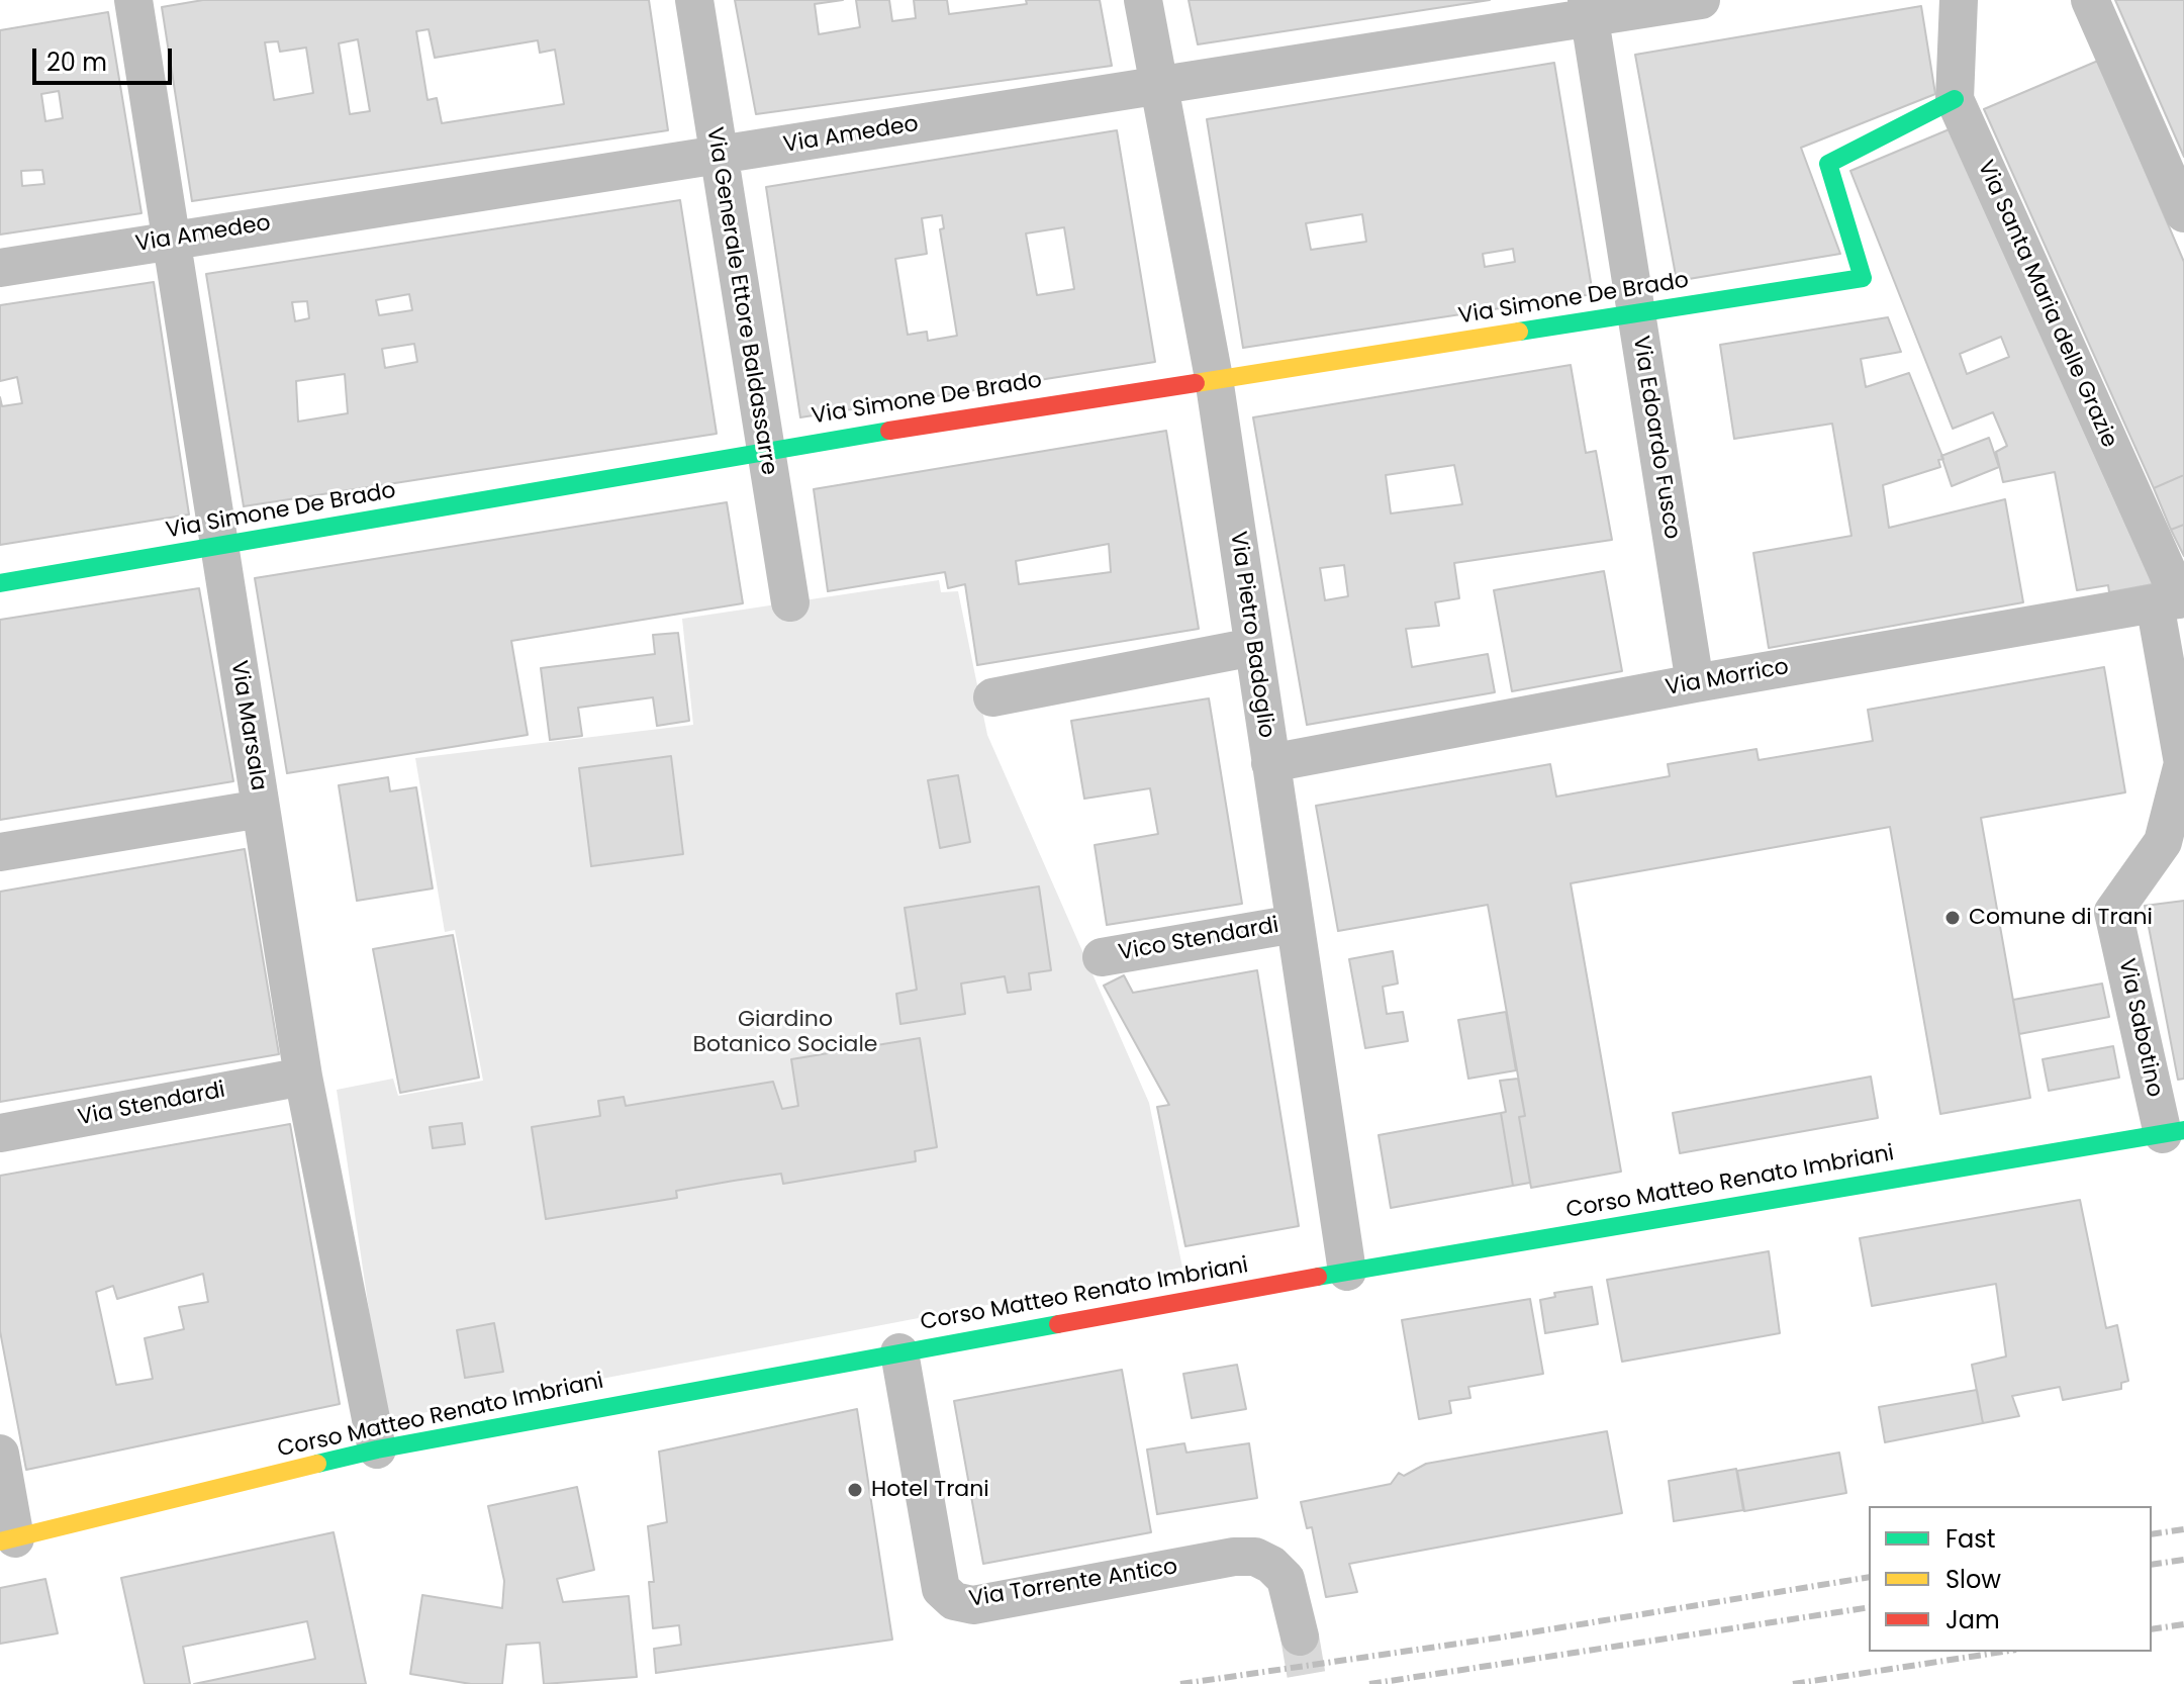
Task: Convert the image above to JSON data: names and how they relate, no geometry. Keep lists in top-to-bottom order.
{
  "streets": {
    "street": [
      "Via Amedeo",
      "Via Simone De Brado",
      "Via Generale Ettore Baldassarre",
      "Via Santa Maria delle Grazie",
      "Via Edoardo Fusco",
      "Via Pietro Badoglio",
      "Via Morrico",
      "Via Marsala",
      "Vico Stendardi",
      "Via Sabotino",
      "Via Stendardi",
      "Corso Matteo Renato Imbriani",
      "Via Torrente Antico"
    ]
  },
  "crossings": [
    ["Via Amedeo", "Via Generale Ettore Baldassarre"],
    ["Via Amedeo", "Via Edoardo Fusco"],
    ["Via Amedeo", "Via Pietro Badoglio"],
    ["Via Amedeo", "Via Marsala"],
    ["Via Simone De Brado", "Via Generale Ettore Baldassarre"],
    ["Via Simone De Brado", "Via Santa Maria delle Grazie"],
    ["Via Simone De Brado", "Via Edoardo Fusco"],
    ["Via Simone De Brado", "Via Pietro Badoglio"],
    ["Via Simone De Brado", "Via Marsala"],
    ["Via Santa Maria delle Grazie", "Via Morrico"],
    ["Via Santa Maria delle Grazie", "Via Sabotino"],
    ["Via Edoardo Fusco", "Via Morrico"],
    ["Via Pietro Badoglio", "Via Morrico"],
    ["Via Pietro Badoglio", "Vico Stendardi"],
    ["Via Pietro Badoglio", "Corso Matteo Renato Imbriani"],
    ["Via Morrico", "Via Sabotino"],
    ["Via Marsala", "Via Stendardi"],
    ["Via Marsala", "Corso Matteo Renato Imbriani"],
    ["Via Sabotino", "Corso Matteo Renato Imbriani"],
    ["Corso Matteo Renato Imbriani", "Via Torrente Antico"]
  ],
  "parks": ["Giardino Botanico Sociale"],
  "places": ["Comune di Trani", "Hotel Trani"],
  "legend": ["Fast", "Slow", "Jam"],
  "scale_bar": "20 m"
}
